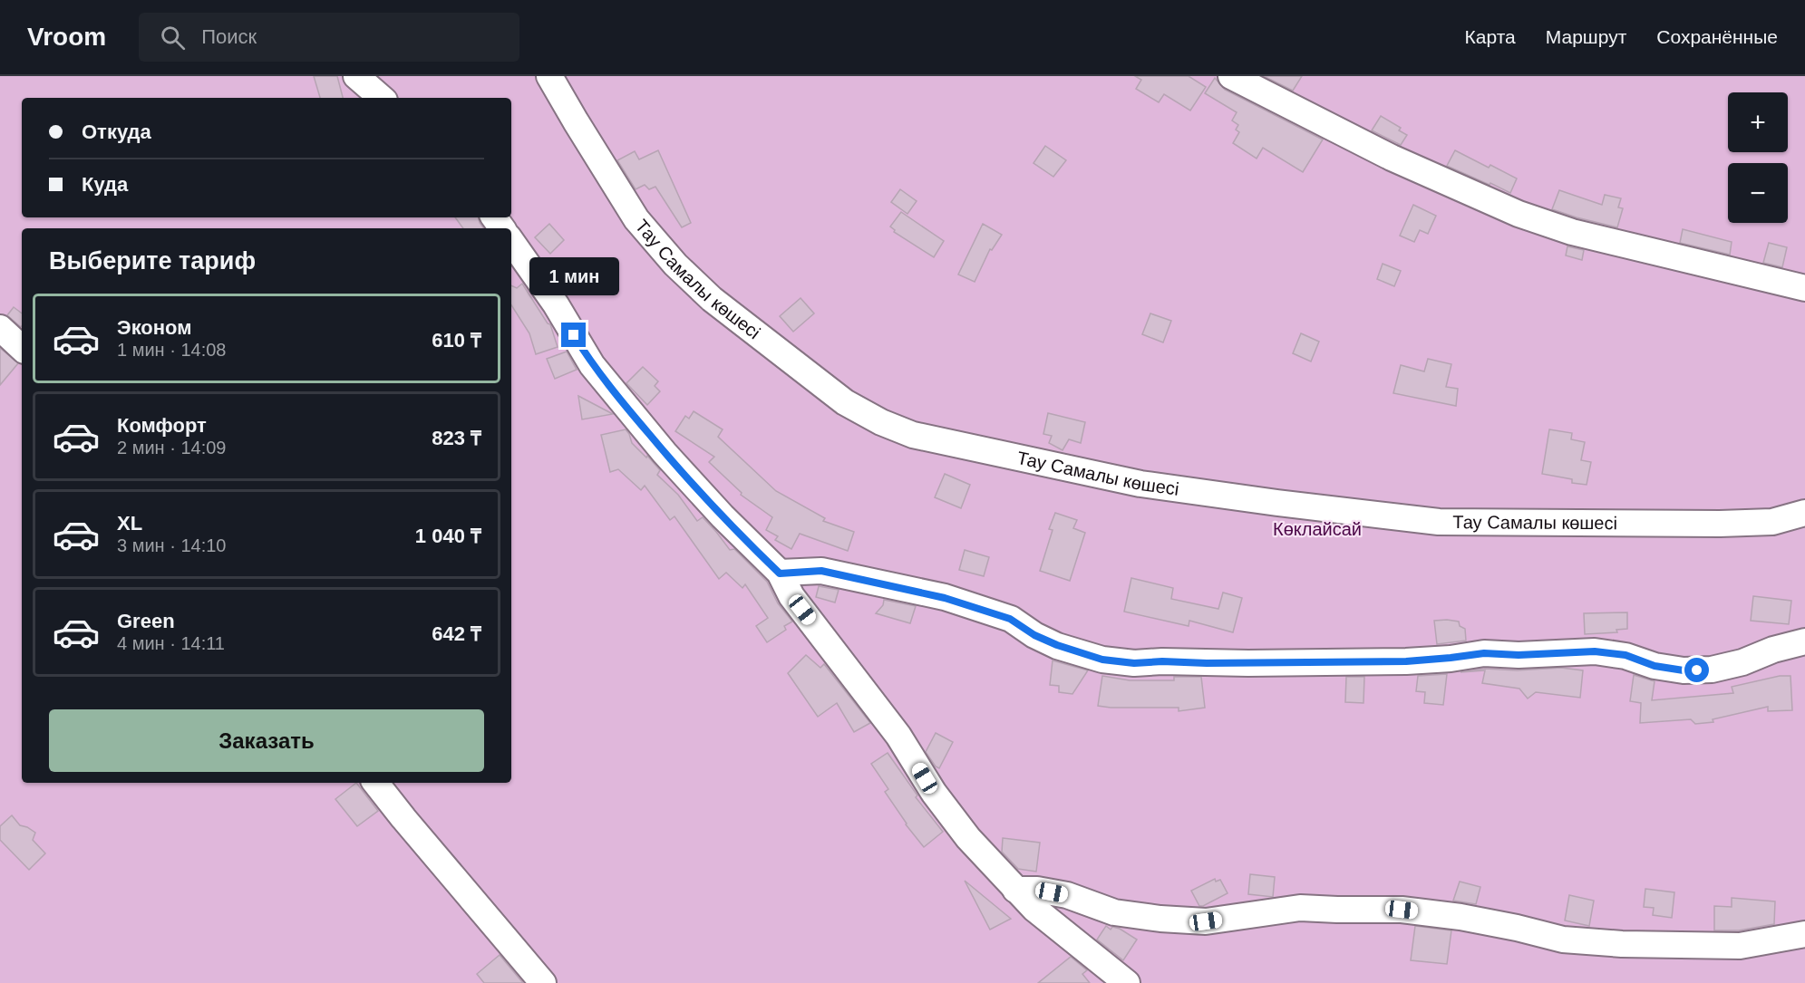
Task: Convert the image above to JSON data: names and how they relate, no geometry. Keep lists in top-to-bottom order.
{
  "streets": {
    "street": ["Тау Самалы көшесі"]
  },
  "parks": ["Көклайсай"],
  "page": {
    "header": "Vroom",
    "search": "Поиск",
    "nav": ["Карта", "Маршрут", "Сохранённые"],
    "map_buttons": ["+", "−"],
    "banner": ["Откуда", "Куда"],
    "heading": "Выберите тариф",
    "bubble": "1 мин",
    "list": [
      {
        "name": "Эконом",
        "note": "1 мин · 14:08",
        "value": "610 ₸"
      },
      {
        "name": "Комфорт",
        "note": "2 мин · 14:09",
        "value": "823 ₸"
      },
      {
        "name": "XL",
        "note": "3 мин · 14:10",
        "value": "1 040 ₸"
      },
      {
        "name": "Green",
        "note": "4 мин · 14:11",
        "value": "642 ₸"
      }
    ],
    "buttons": "Заказать"
  }
}
